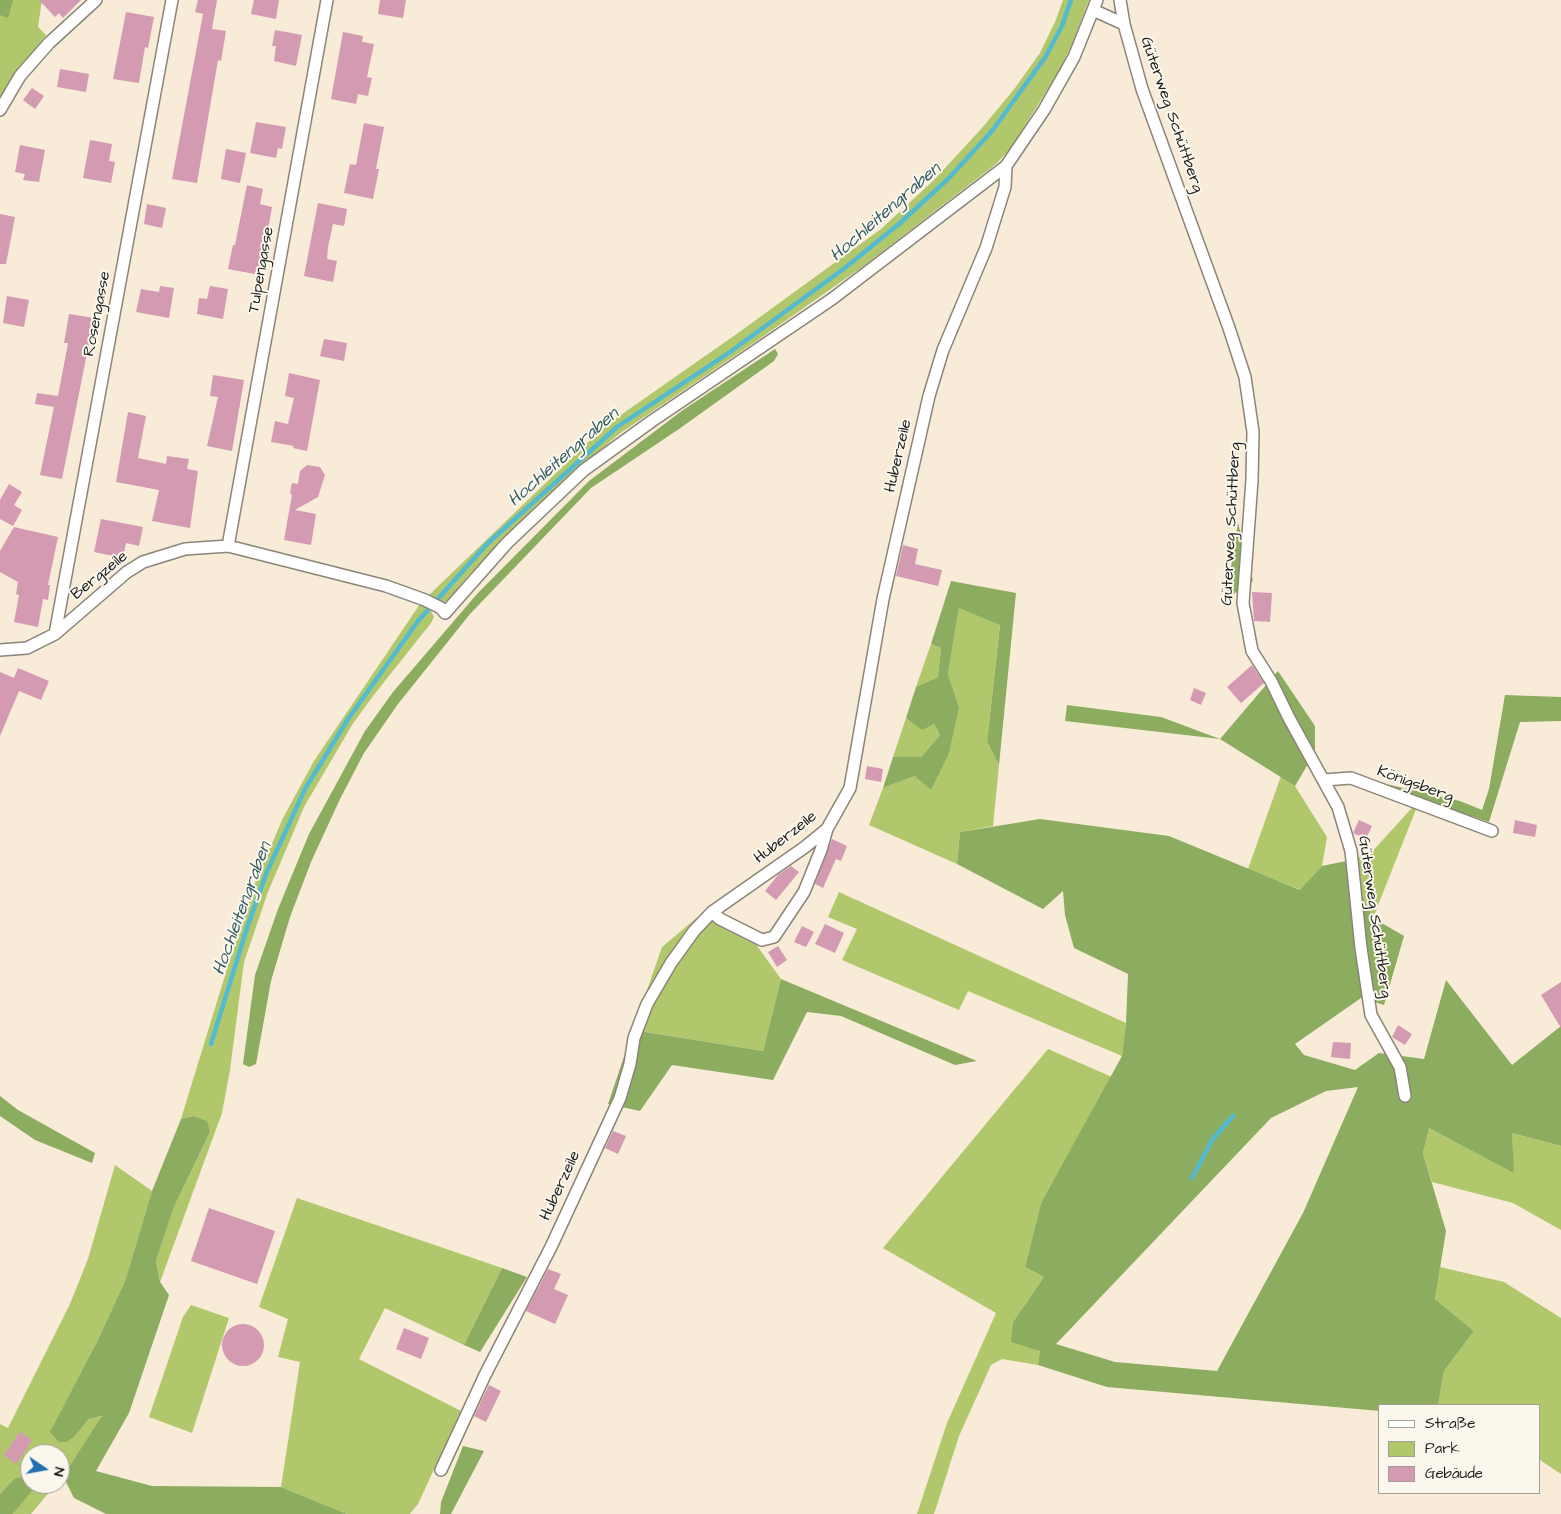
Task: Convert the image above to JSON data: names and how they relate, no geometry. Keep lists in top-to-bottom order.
{
  "streets": {
    "street": [
      "Güterweg Schüttberg",
      "Tulpengasse",
      "Rosengasse",
      "Huberzeile",
      "Bergzeile",
      "Königsberg"
    ]
  },
  "crossings": [
    ["Güterweg Schüttberg", "Königsberg"],
    ["Tulpengasse", "Bergzeile"],
    ["Rosengasse", "Bergzeile"],
    ["Huberzeile", "Bergzeile"]
  ],
  "water": ["Hochleitengraben"],
  "legend": ["Straße", "Park", "Gebäude"],
  "north": "right"
}
